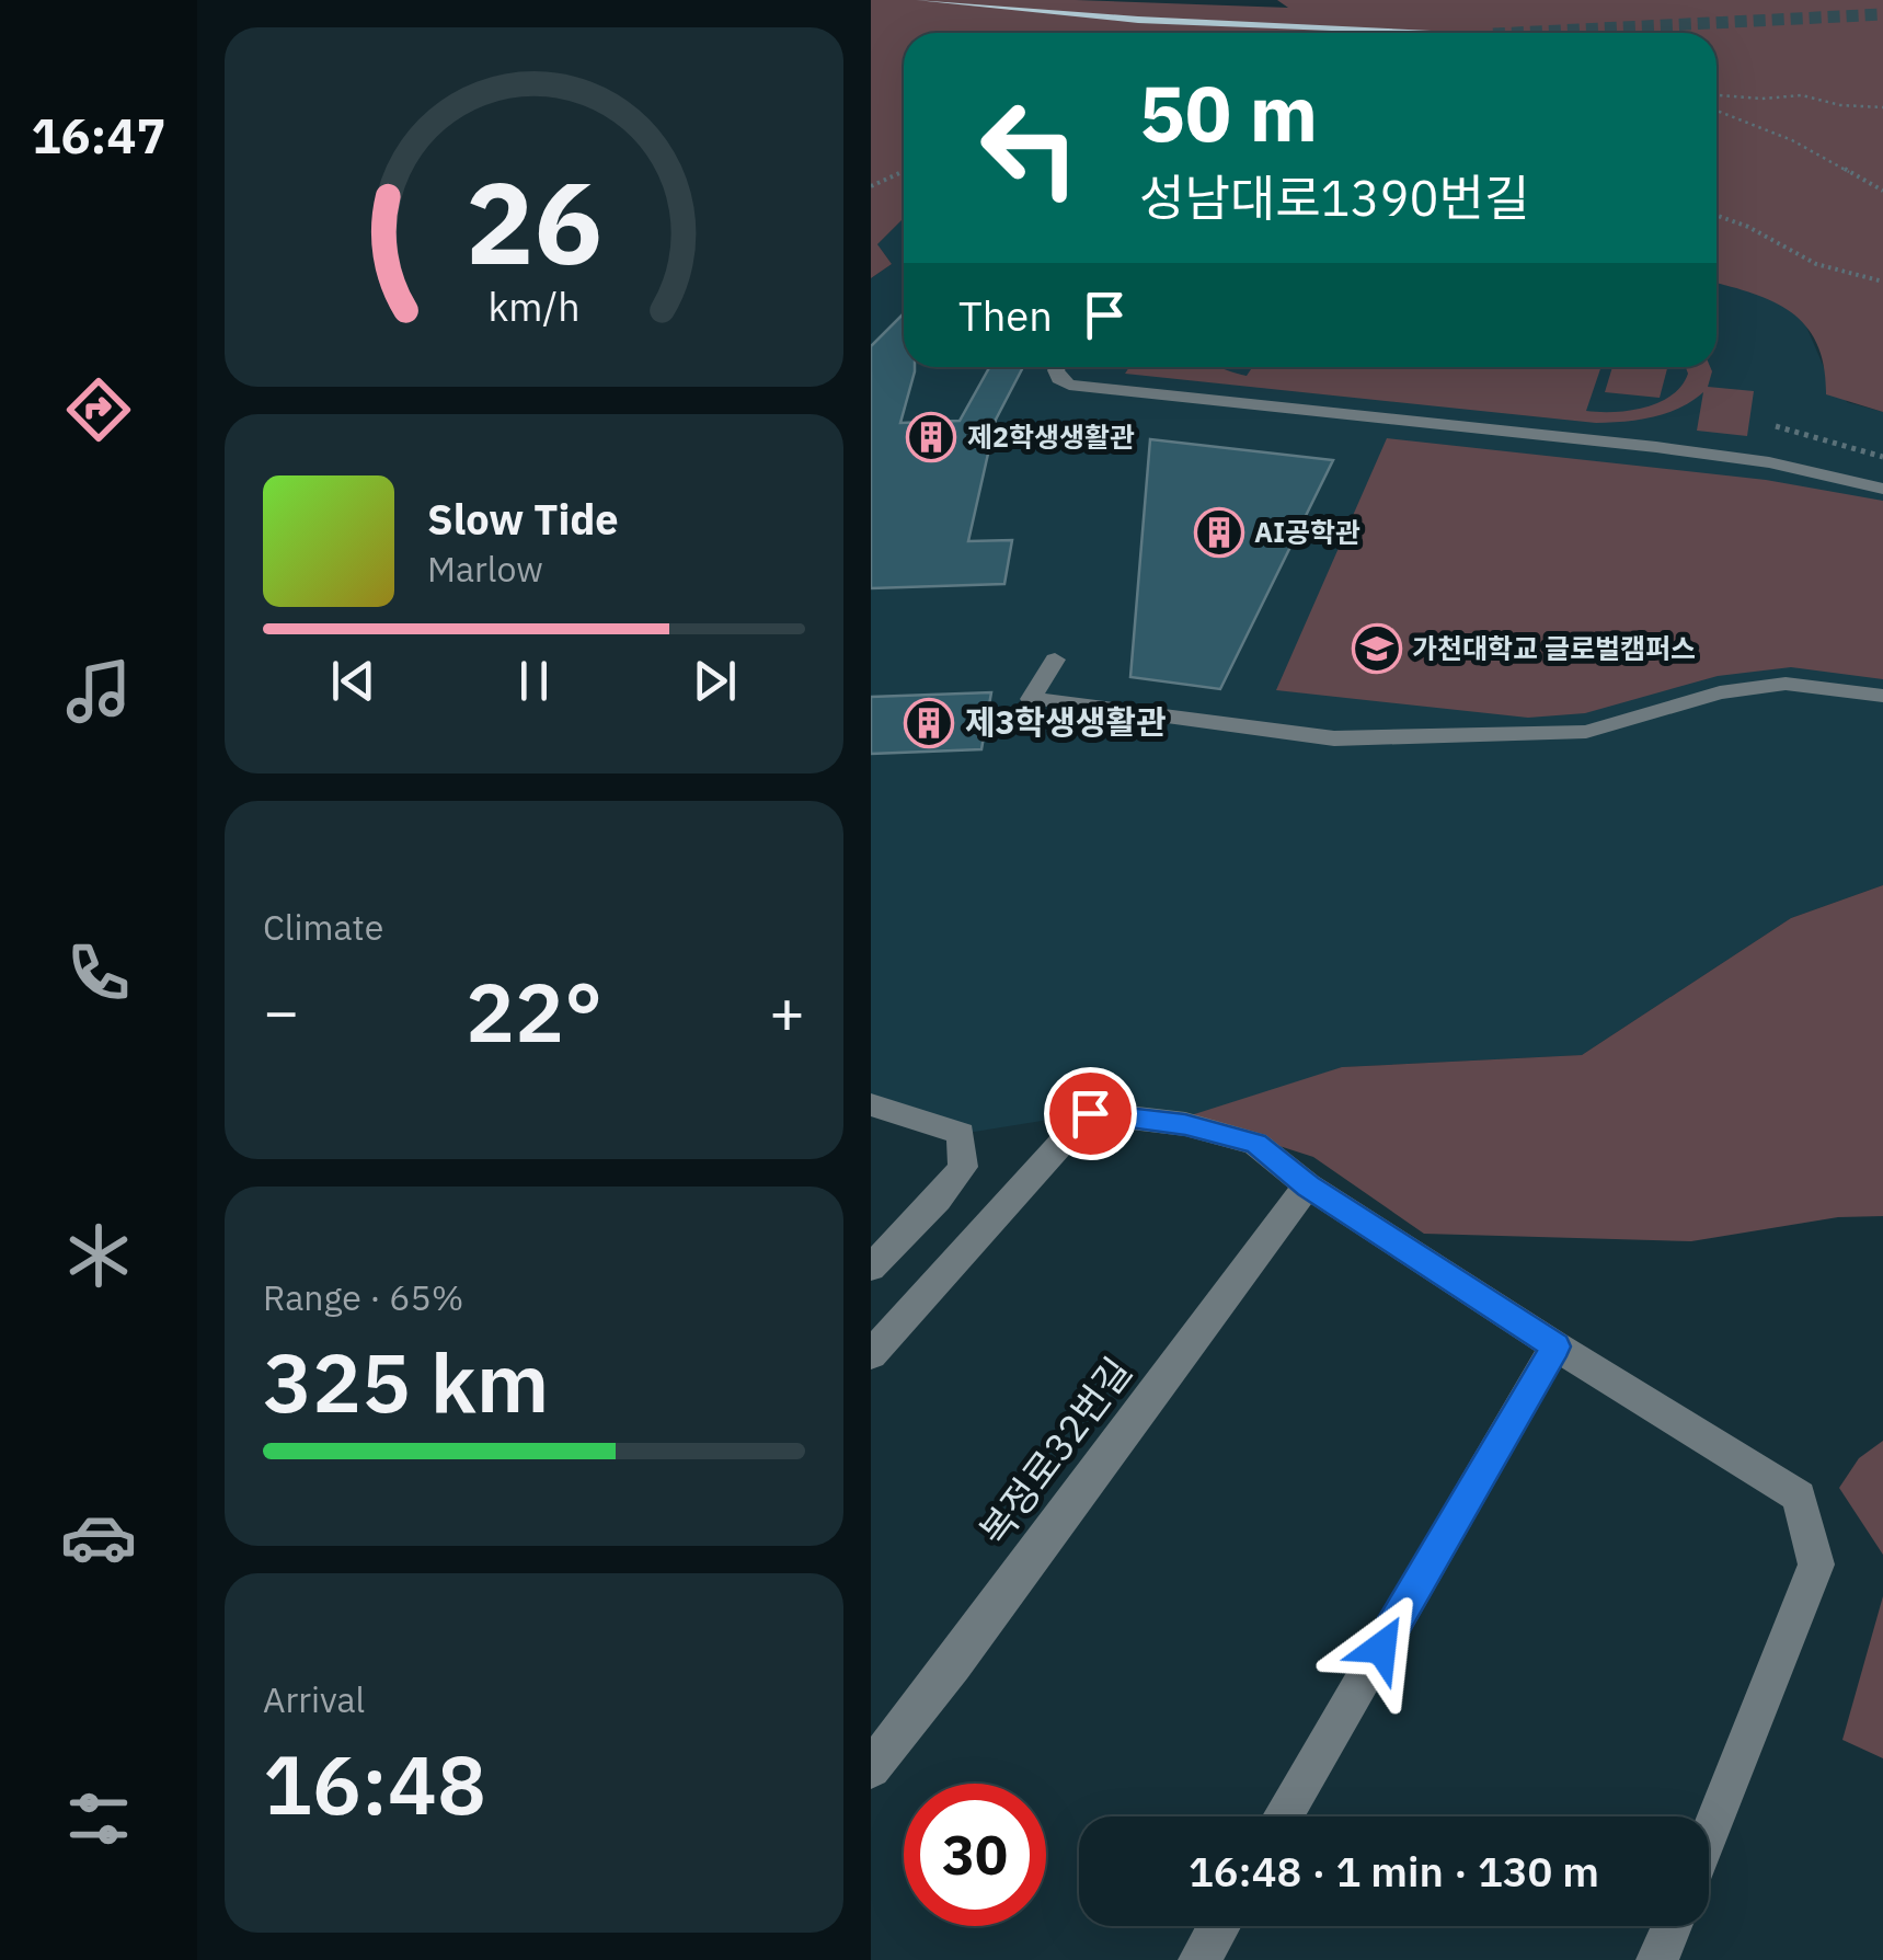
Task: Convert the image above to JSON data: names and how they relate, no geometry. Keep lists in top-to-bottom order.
{
  "streets": {
    "street": ["복정로32번길"]
  },
  "places": {
    "building": ["제2학생생활관", "AI공학관", "제3학생생활관"],
    "school or university": ["가천대학교 글로벌캠퍼스"]
  },
  "page": {
    "tabs": "16:47",
    "turn": ["50 m", "성남대로1390번길"],
    "then": "Then",
    "song": ["Slow Tide", "Marlow"],
    "tile": [
      "Climate",
      ["Range · 65%", "325 km"],
      ["Arrival", "16:48"]
    ],
    "heat": ["−", "22°", "+"],
    "limit": "30",
    "trip": "16:48 · 1 min · 130 m",
    "gauge": ["26", "km/h"]
  }
}
